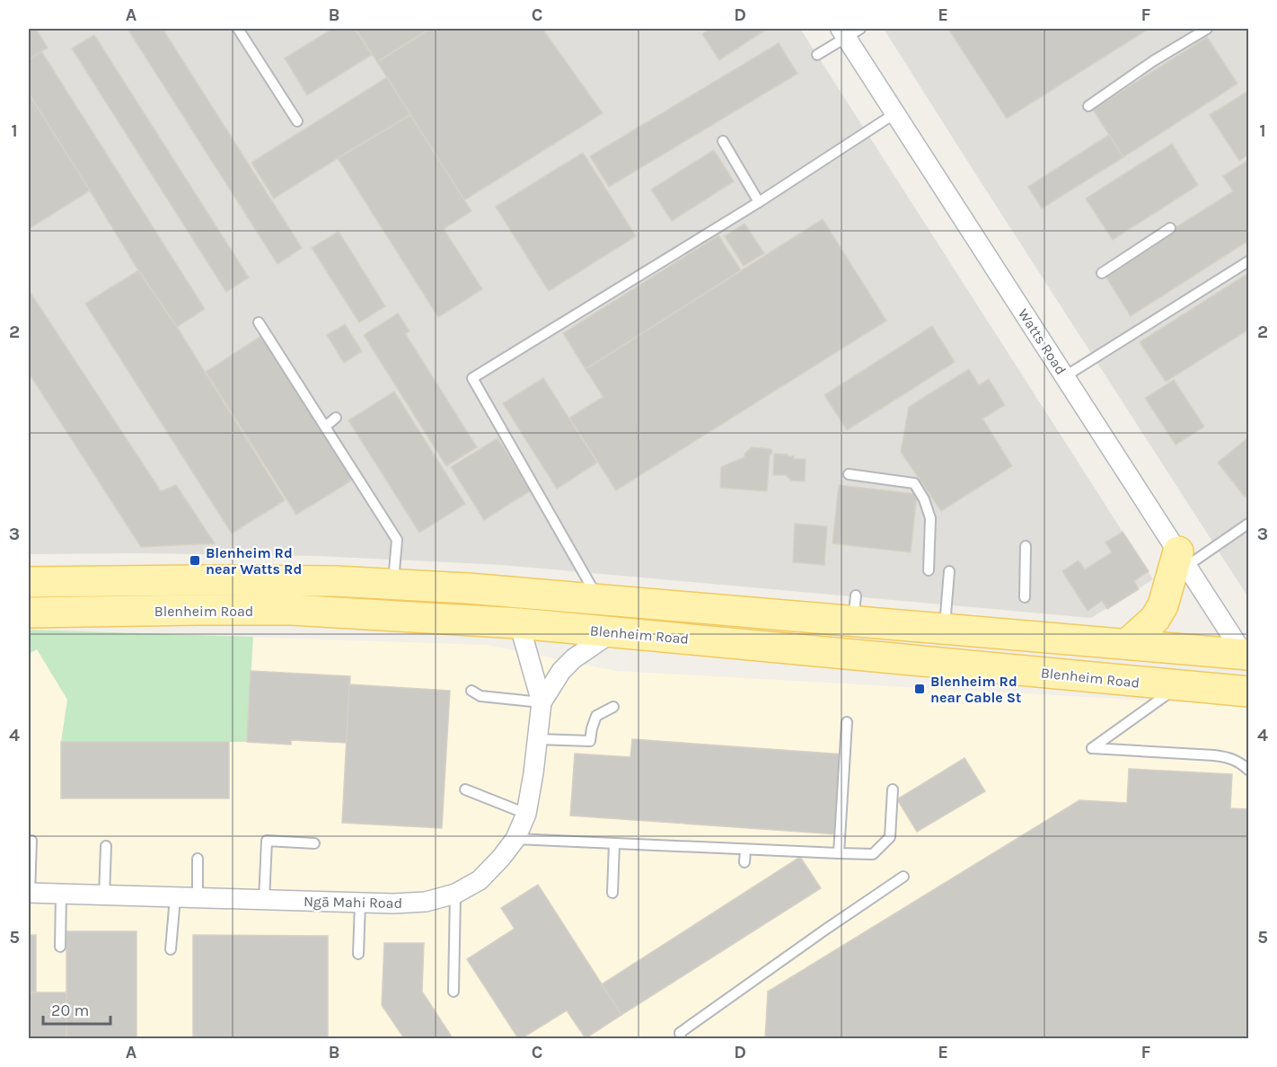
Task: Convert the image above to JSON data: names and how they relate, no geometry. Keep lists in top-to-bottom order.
{
  "streets": {
    "main road": ["Blenheim Road"],
    "street": ["Watts Road", "Ngā Mahi Road"]
  },
  "crossings": [
    ["Watts Road", "Blenheim Road"],
    ["Blenheim Road", "Ngā Mahi Road"]
  ],
  "places": {
    "transit": ["Blenheim Rd near Watts Rd", "Blenheim Rd near Cable St"]
  },
  "scale_bar": "20 m",
  "grid": {
    "columns": [
      "A",
      "B",
      "C",
      "D",
      "E",
      "F"
    ],
    "rows": [
      "1",
      "2",
      "3",
      "4",
      "5"
    ]
  }
}
